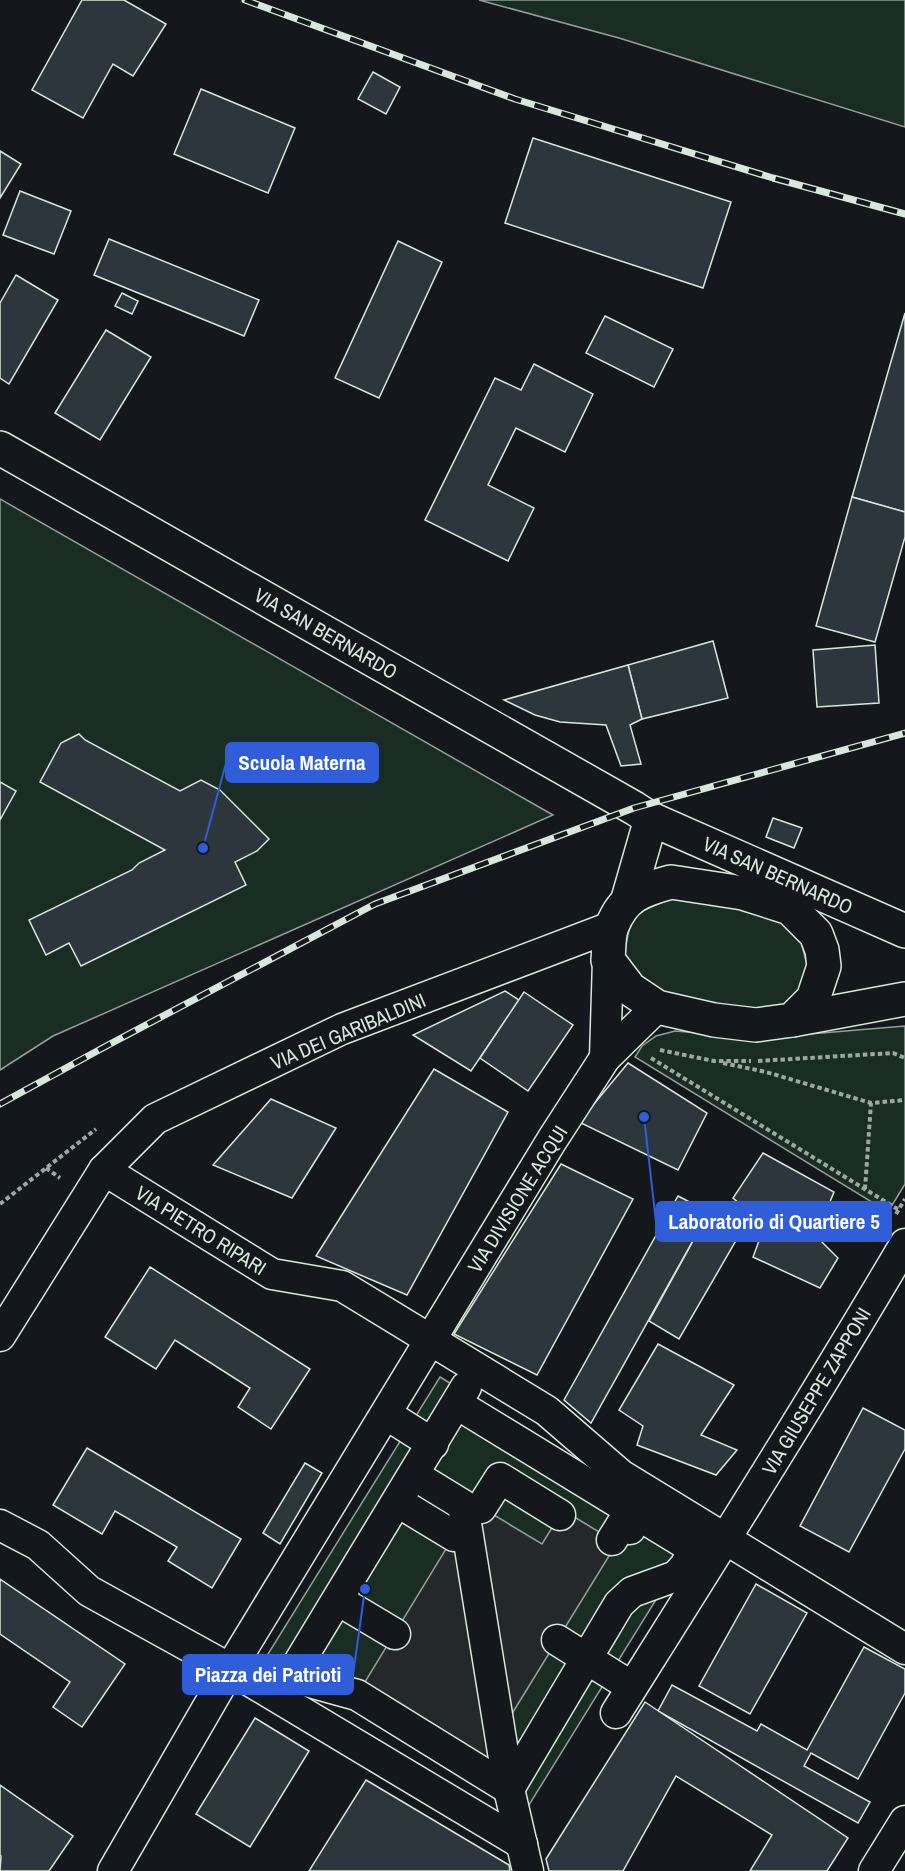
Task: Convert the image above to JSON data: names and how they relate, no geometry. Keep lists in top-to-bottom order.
{
  "streets": {
    "street": [
      "VIA SAN BERNARDO",
      "VIA DEI GARIBALDINI",
      "VIA DIVISIONE ACQUI",
      "VIA PIETRO RIPARI",
      "VIA GIUSEPPE ZAPPONI"
    ]
  },
  "crossings": [
    ["VIA DEI GARIBALDINI", "VIA DIVISIONE ACQUI"],
    ["VIA DEI GARIBALDINI", "VIA PIETRO RIPARI"],
    ["VIA DIVISIONE ACQUI", "VIA PIETRO RIPARI"],
    ["VIA PIETRO RIPARI", "VIA GIUSEPPE ZAPPONI"]
  ],
  "places": ["Scuola Materna", "Laboratorio di Quartiere 5", "Piazza dei Patrioti"]
}
